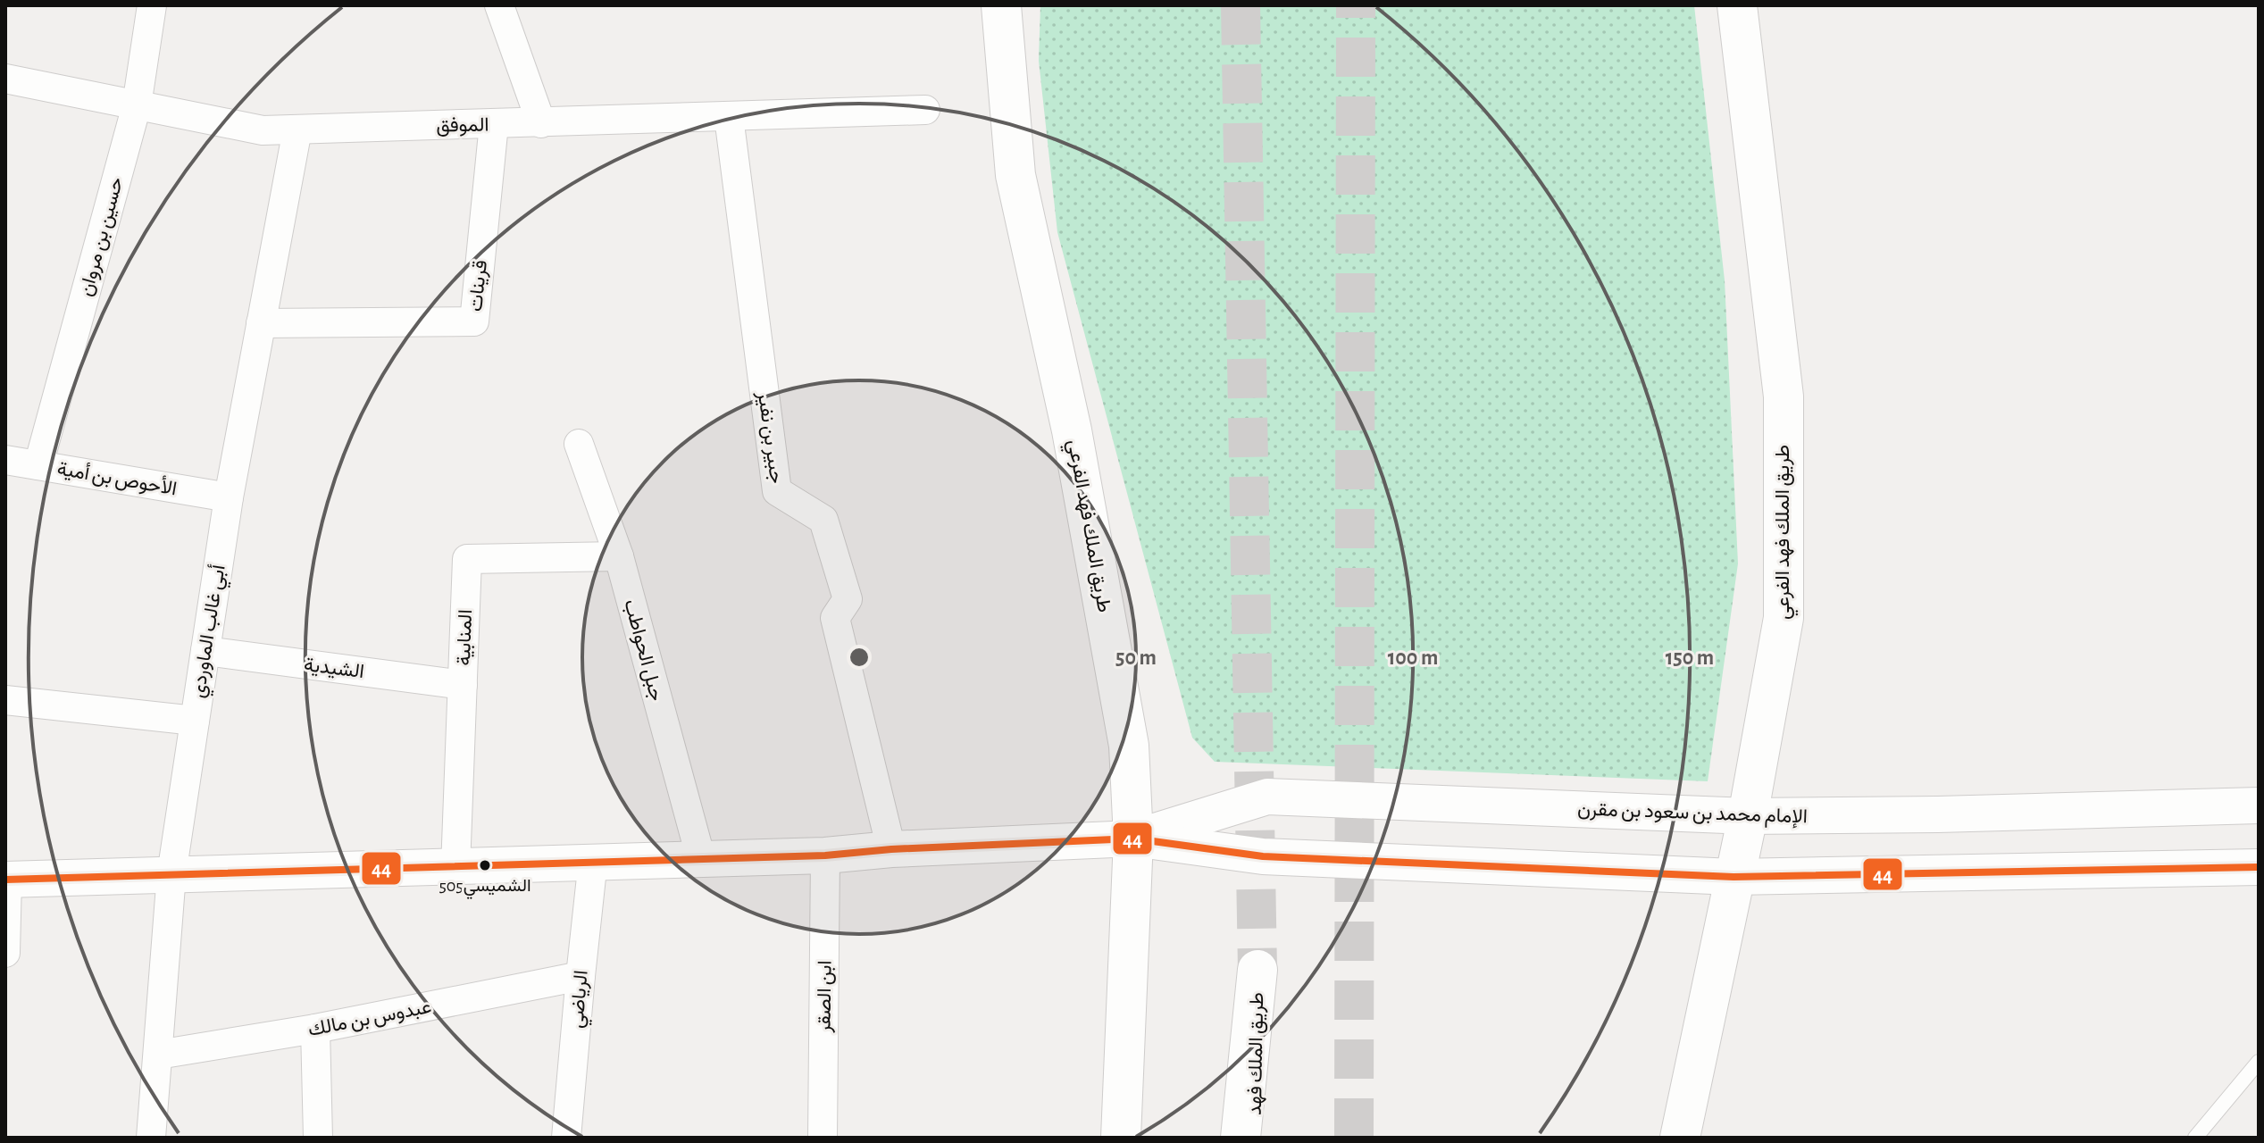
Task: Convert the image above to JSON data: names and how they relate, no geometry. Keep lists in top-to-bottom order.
{
  "streets": {
    "main road": ["طريق الملك فهد الفرعي", "طريق الملك فهد"],
    "street": [
      "الموفق",
      "حسين بن مروان",
      "قرينات",
      "جبير بن نفير",
      "الأحوص بن أمية",
      "أبي غالب الماوردي",
      "المنابية",
      "جبل الحواطب",
      "الشيدية",
      "الإمام محمد بن سعود بن مقرن",
      "ابن الصقر",
      "الرياضي",
      "عبدوس بن مالك"
    ]
  },
  "crossings": [
    ["الموفق", "حسين بن مروان"],
    ["الموفق", "قرينات"],
    ["الموفق", "جبير بن نفير"],
    ["الموفق", "أبي غالب الماوردي"],
    ["حسين بن مروان", "الأحوص بن أمية"],
    ["قرينات", "أبي غالب الماوردي"],
    ["جبير بن نفير", "الإمام محمد بن سعود بن مقرن"],
    ["الأحوص بن أمية", "أبي غالب الماوردي"],
    ["طريق الملك فهد الفرعي", "الإمام محمد بن سعود بن مقرن"],
    ["أبي غالب الماوردي", "الشيدية"],
    ["أبي غالب الماوردي", "الإمام محمد بن سعود بن مقرن"],
    ["أبي غالب الماوردي", "عبدوس بن مالك"],
    ["المنابية", "جبل الحواطب"],
    ["المنابية", "الشيدية"],
    ["المنابية", "الإمام محمد بن سعود بن مقرن"],
    ["جبل الحواطب", "الإمام محمد بن سعود بن مقرن"],
    ["الإمام محمد بن سعود بن مقرن", "ابن الصقر"],
    ["الإمام محمد بن سعود بن مقرن", "الرياضي"],
    ["الرياضي", "عبدوس بن مالك"]
  ],
  "places": ["الشميسي505"],
  "lines": ["transit line 44"],
  "rings": ["50 m", "100 m", "150 m"]
}
